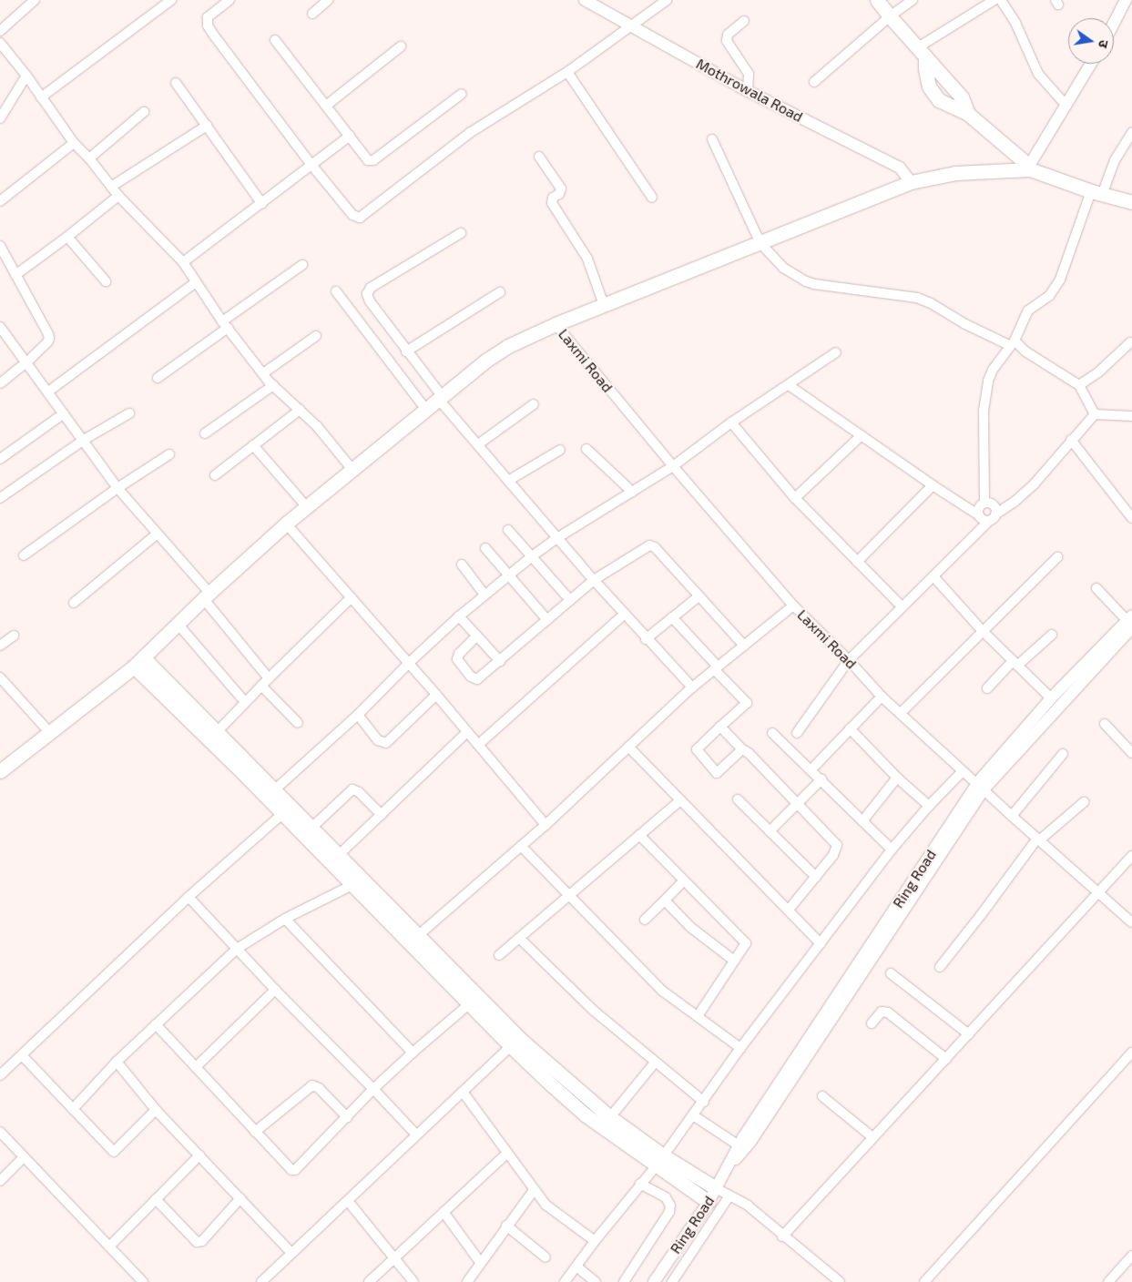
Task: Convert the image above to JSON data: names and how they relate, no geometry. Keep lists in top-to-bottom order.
{
  "streets": {
    "street": ["Mothrowala Road", "Laxmi Road", "Ring Road"]
  },
  "crossings": [
    ["Laxmi Road", "Ring Road"]
  ],
  "north": "right"
}
